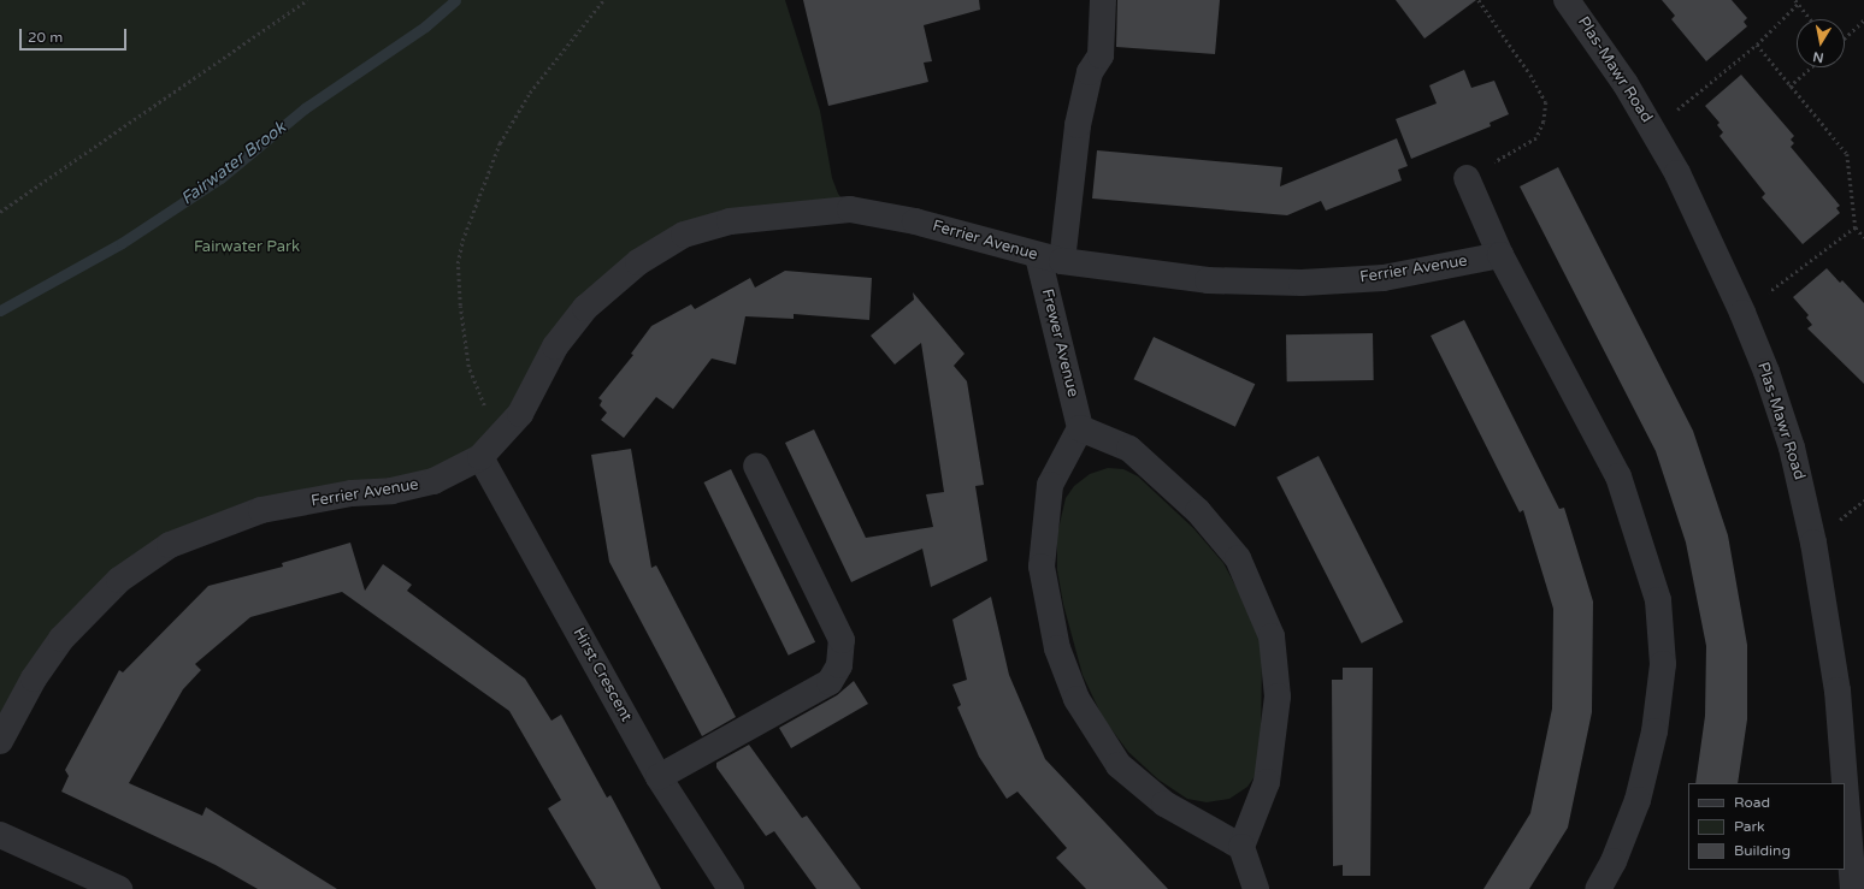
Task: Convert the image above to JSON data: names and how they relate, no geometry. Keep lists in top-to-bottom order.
{
  "streets": {
    "street": [
      "Plas-Mawr Road",
      "Ferrier Avenue",
      "Frewer Avenue",
      "Hirst Crescent"
    ]
  },
  "crossings": [
    ["Ferrier Avenue", "Frewer Avenue"],
    ["Ferrier Avenue", "Hirst Crescent"]
  ],
  "water": ["Fairwater Brook"],
  "parks": ["Fairwater Park"],
  "legend": ["Road", "Park", "Building"],
  "scale_bar": "20 m",
  "north": "bottom"
}
